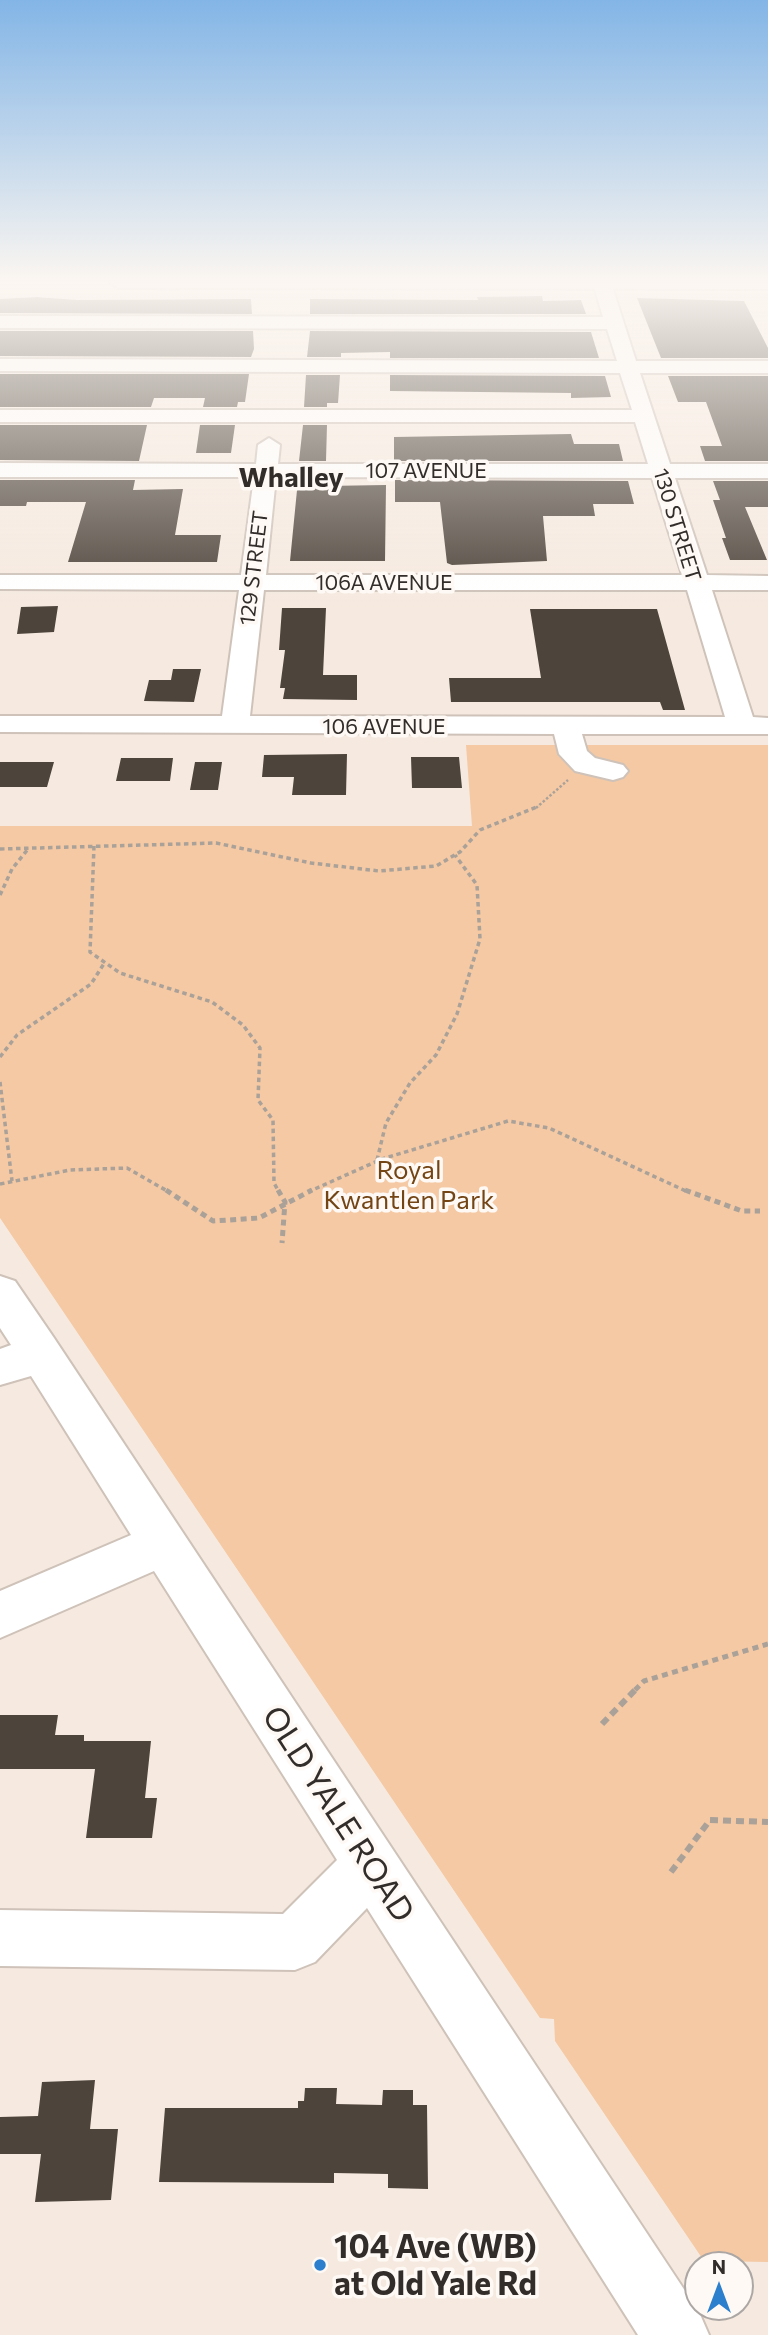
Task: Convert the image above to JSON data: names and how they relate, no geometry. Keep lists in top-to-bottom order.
{
  "streets": {
    "street": [
      "107 AVENUE",
      "130 STREET",
      "129 STREET",
      "106A AVENUE",
      "106 AVENUE",
      "OLD YALE ROAD"
    ]
  },
  "crossings": [
    ["107 AVENUE", "130 STREET"],
    ["107 AVENUE", "129 STREET"],
    ["130 STREET", "106A AVENUE"],
    ["130 STREET", "106 AVENUE"],
    ["129 STREET", "106A AVENUE"],
    ["129 STREET", "106 AVENUE"]
  ],
  "districts": ["Whalley"],
  "parks": ["Royal Kwantlen Park"],
  "places": ["104 Ave (WB) at Old Yale Rd"],
  "north": "top"
}
